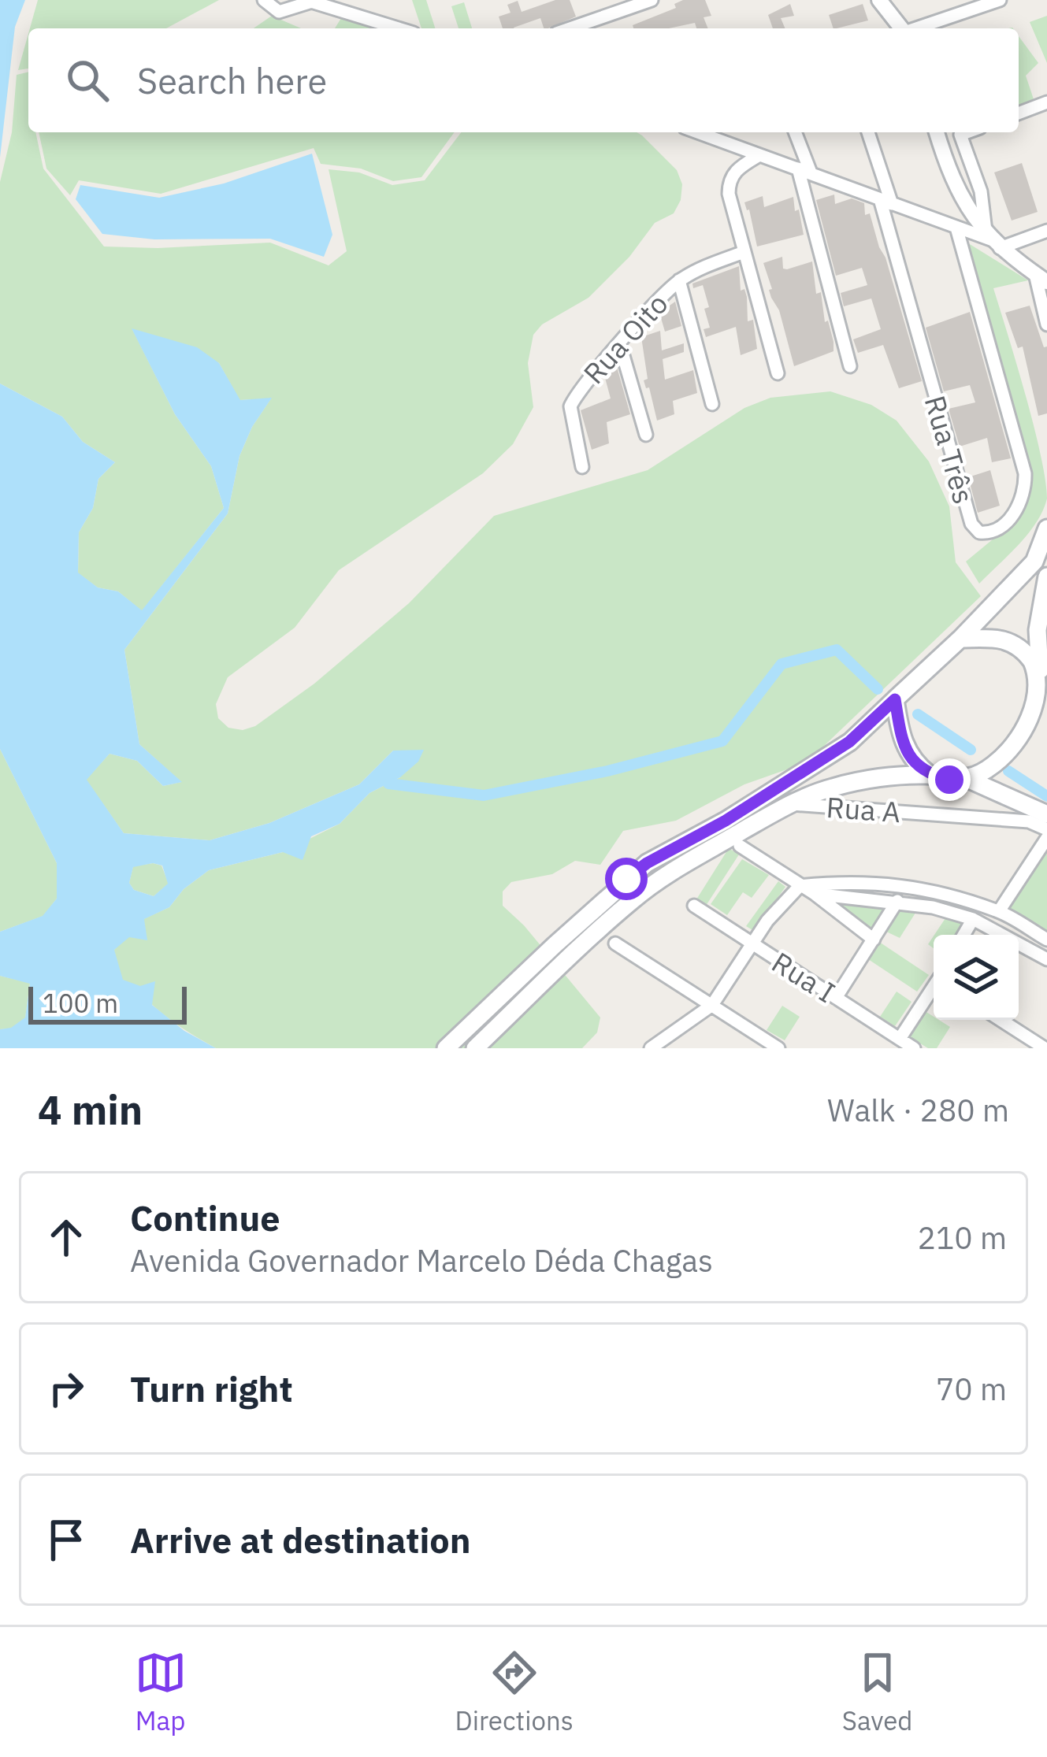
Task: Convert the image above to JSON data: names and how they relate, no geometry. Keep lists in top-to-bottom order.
{
  "streets": {
    "street": [
      "Rua Oito",
      "Rua Três",
      "Rua A",
      "Rua I"
    ]
  },
  "scale_bar": "100 m",
  "page": {
    "search": "Search here",
    "scale": "100 m",
    "heading": ["4 min", "Walk · 280 m"],
    "list": [
      ["Continue", "Avenida Governador Marcelo Déda Chagas", "210 m"],
      ["Turn right", "70 m"],
      "Arrive at destination"
    ],
    "nav": ["Map", "Directions", "Saved"]
  }
}
